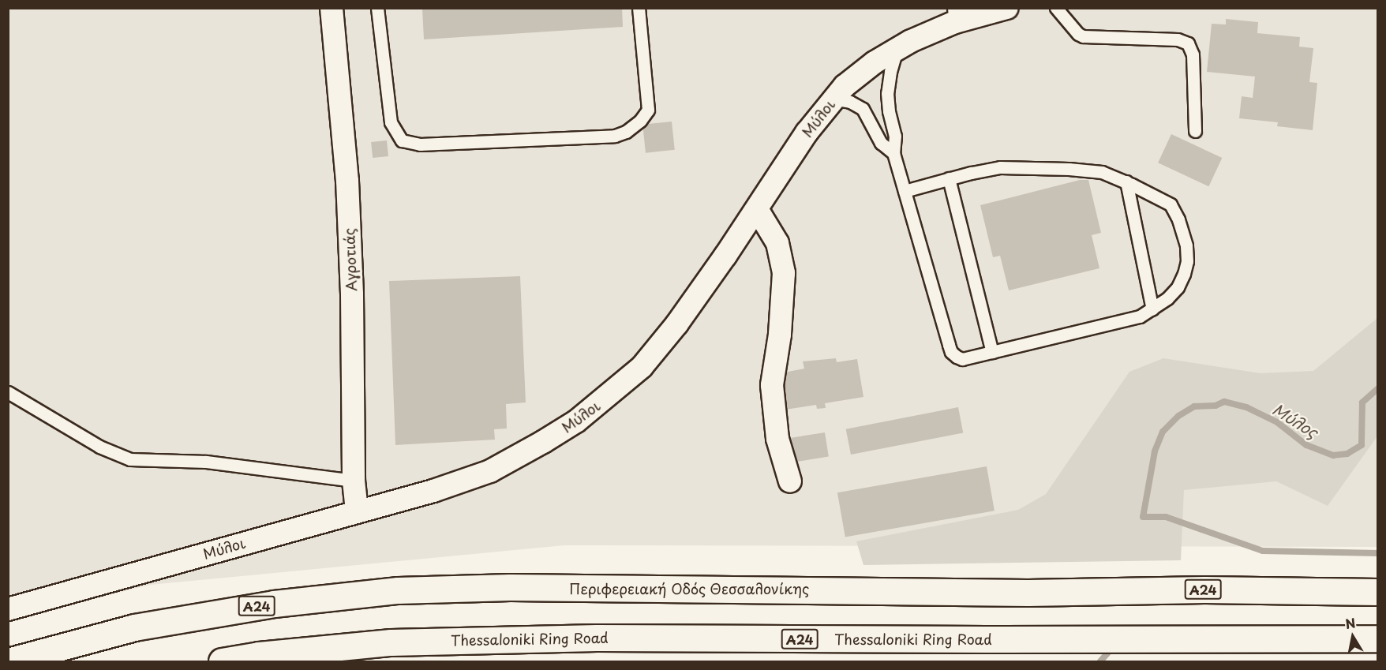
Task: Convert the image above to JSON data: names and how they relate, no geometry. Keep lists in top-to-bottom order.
{
  "streets": {
    "highway": ["Περιφερειακή Οδός Θεσσαλονίκης", "Α24", "Thessaloniki Ring Road"],
    "street": ["Μύλοι", "Αγροτιάς"]
  },
  "crossings": [
    ["Μύλοι", "Αγροτιάς"]
  ],
  "water": ["Μύλος"],
  "north": "top"
}
